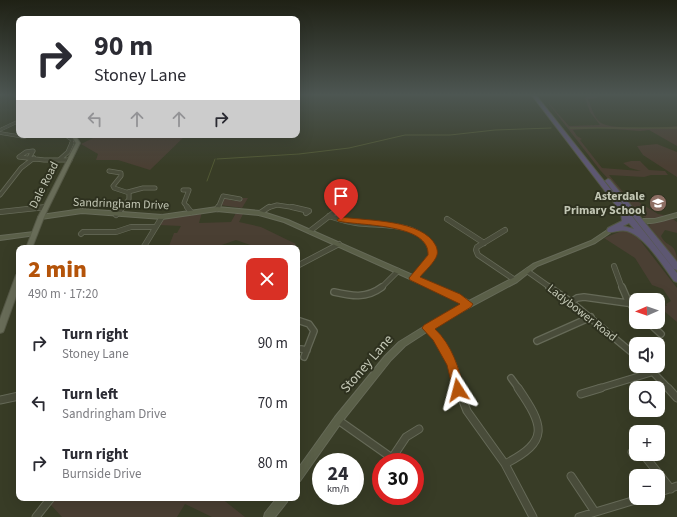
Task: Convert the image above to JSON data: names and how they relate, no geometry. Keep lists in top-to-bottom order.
{
  "streets": {
    "main road": ["Dale Road"],
    "street": ["Sandringham Drive", "Ladybower Road", "Stoney Lane"]
  },
  "crossings": [
    ["Dale Road", "Sandringham Drive"],
    ["Sandringham Drive", "Stoney Lane"],
    ["Ladybower Road", "Stoney Lane"]
  ],
  "places": {
    "school or university": ["Asterdale Primary School"]
  },
  "north": "left",
  "page": {
    "turn": ["90 m", "Stoney Lane"],
    "heading": ["2 min", "490 m · 17:20"],
    "map_buttons": ["+", "−"],
    "list": [
      {
        "name": "Turn right",
        "note": "Stoney Lane",
        "value": "90 m"
      },
      {
        "name": "Turn left",
        "note": "Sandringham Drive",
        "value": "70 m"
      },
      {
        "name": "Turn right",
        "note": "Burnside Drive",
        "value": "80 m"
      }
    ],
    "speed": "24 km/h",
    "limit": "30"
  }
}
